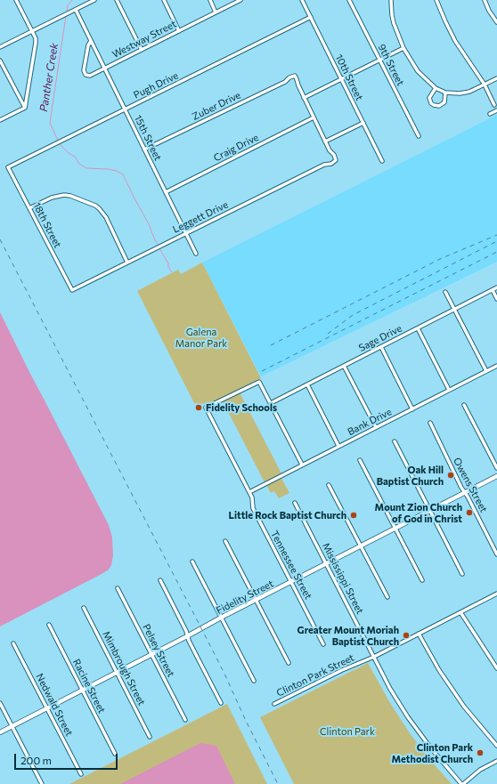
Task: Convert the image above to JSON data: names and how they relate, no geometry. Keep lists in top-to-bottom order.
{
  "streets": {
    "main road": ["Fidelity Street"],
    "street": [
      "Westway Street",
      "9th Street",
      "10th Street",
      "Pugh Drive",
      "Zuber Drive",
      "15th Street",
      "Craig Drive",
      "Leggett Drive",
      "18th Street",
      "Sage Drive",
      "Bank Drive",
      "Owens Street",
      "Tennessee Street",
      "Mississippi Street",
      "Pelsey Street",
      "Mimbrough Street",
      "Clinton Park Street",
      "Racine Street",
      "Nedwald Street"
    ]
  },
  "crossings": [
    ["Westway Street", "15th Street"],
    ["10th Street", "Pugh Drive"],
    ["Pugh Drive", "15th Street"],
    ["Pugh Drive", "18th Street"],
    ["Zuber Drive", "15th Street"],
    ["15th Street", "Craig Drive"],
    ["15th Street", "Leggett Drive"],
    ["Leggett Drive", "18th Street"],
    ["Sage Drive", "Tennessee Street"],
    ["Bank Drive", "Tennessee Street"],
    ["Owens Street", "Fidelity Street"],
    ["Tennessee Street", "Fidelity Street"],
    ["Mississippi Street", "Fidelity Street"],
    ["Mississippi Street", "Clinton Park Street"],
    ["Fidelity Street", "Pelsey Street"],
    ["Fidelity Street", "Mimbrough Street"],
    ["Fidelity Street", "Racine Street"],
    ["Fidelity Street", "Nedwald Street"]
  ],
  "water": ["Panther Creek"],
  "parks": ["Galena Manor Park", "Clinton Park"],
  "places": [
    "Fidelity Schools",
    "Oak Hill Baptist Church",
    "Mount Zion Church of God in Christ",
    "Little Rock Baptist Church",
    "Greater Mount Moriah Baptist Church",
    "Clinton Park Methodist Church"
  ],
  "scale_bar": "200 m"
}
